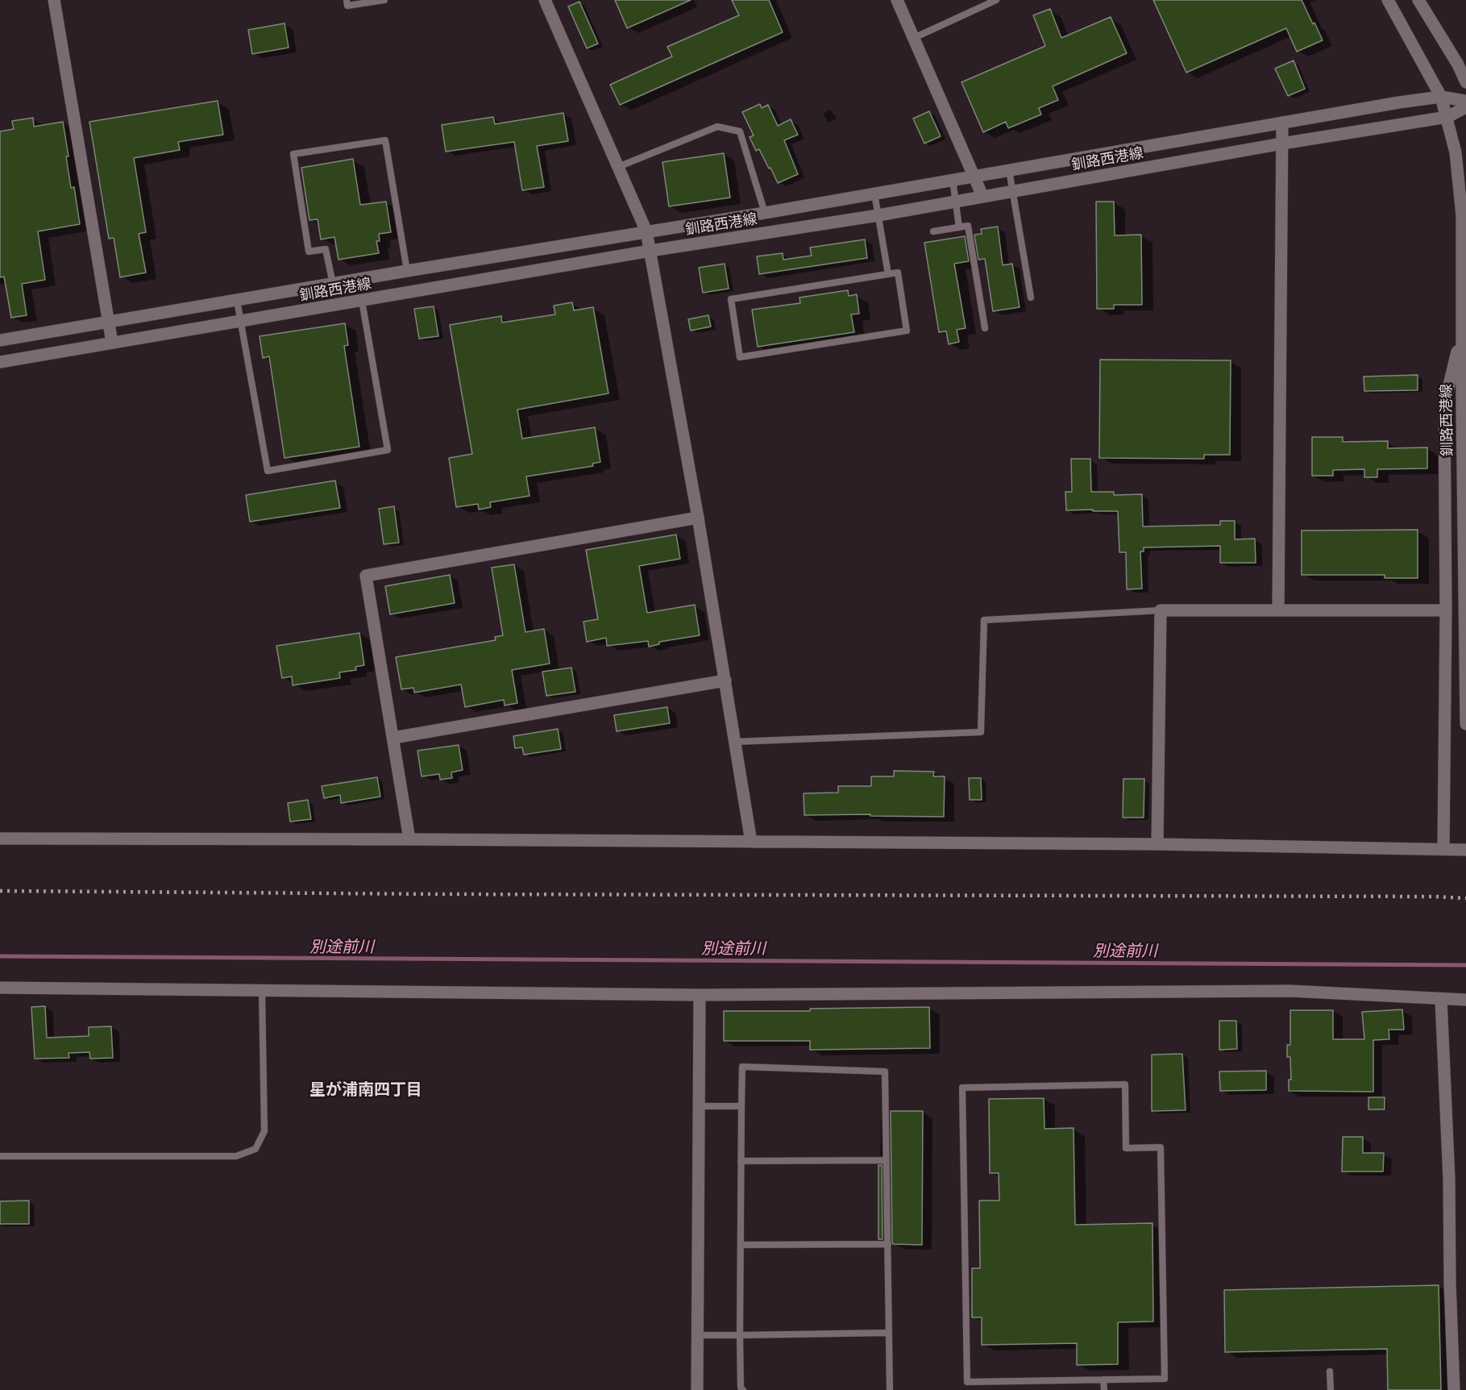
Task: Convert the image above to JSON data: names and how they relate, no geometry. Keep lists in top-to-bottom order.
{
  "streets": {
    "street": ["釧路西港線"]
  },
  "districts": ["星が浦南四丁目"],
  "water": ["別途前川"]
}
